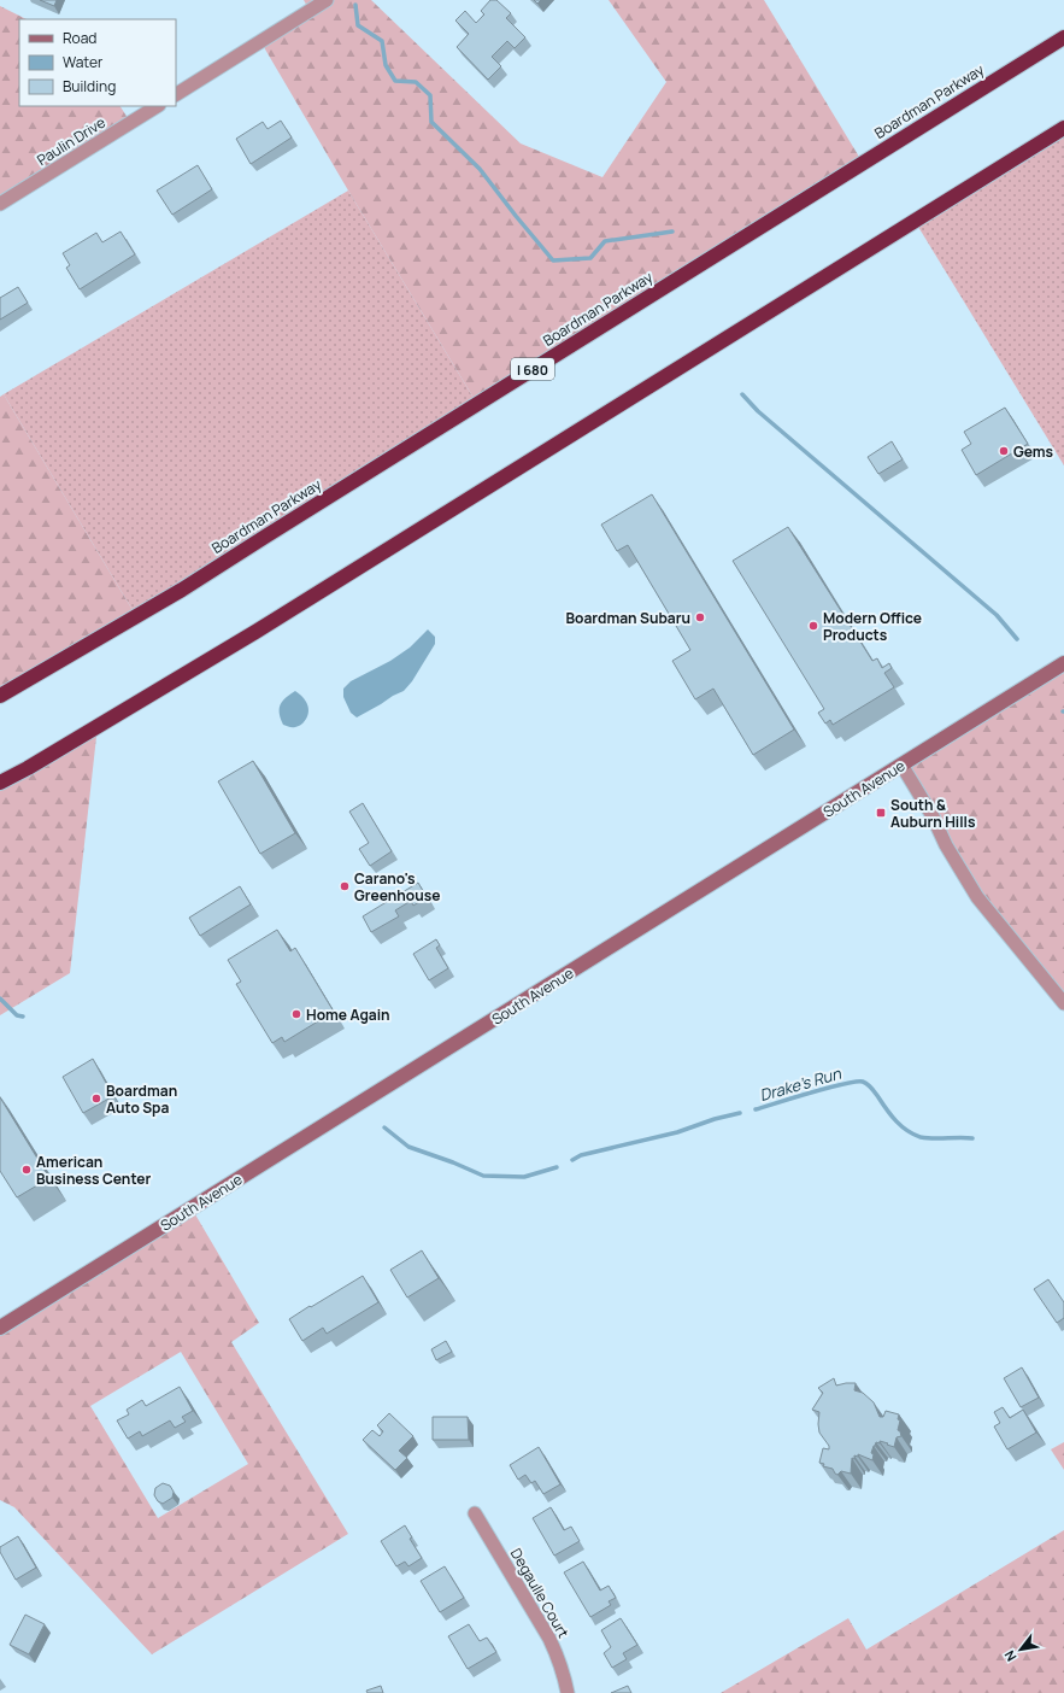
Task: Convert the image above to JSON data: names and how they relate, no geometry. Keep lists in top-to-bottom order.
{
  "streets": {
    "highway": ["Boardman Parkway", "I 680"],
    "main road": ["South Avenue"],
    "street": ["Paulin Drive", "Degaulle Court"]
  },
  "water": ["Drake's Run"],
  "places": {
    "other": [
      "Gems",
      "Boardman Subaru",
      "Modern Office Products",
      "Carano's Greenhouse",
      "Home Again",
      "Boardman Auto Spa",
      "American Business Center"
    ],
    "transit": ["South & Auburn Hills"]
  },
  "legend": ["Road", "Water", "Building"],
  "north": "bottom left"
}
